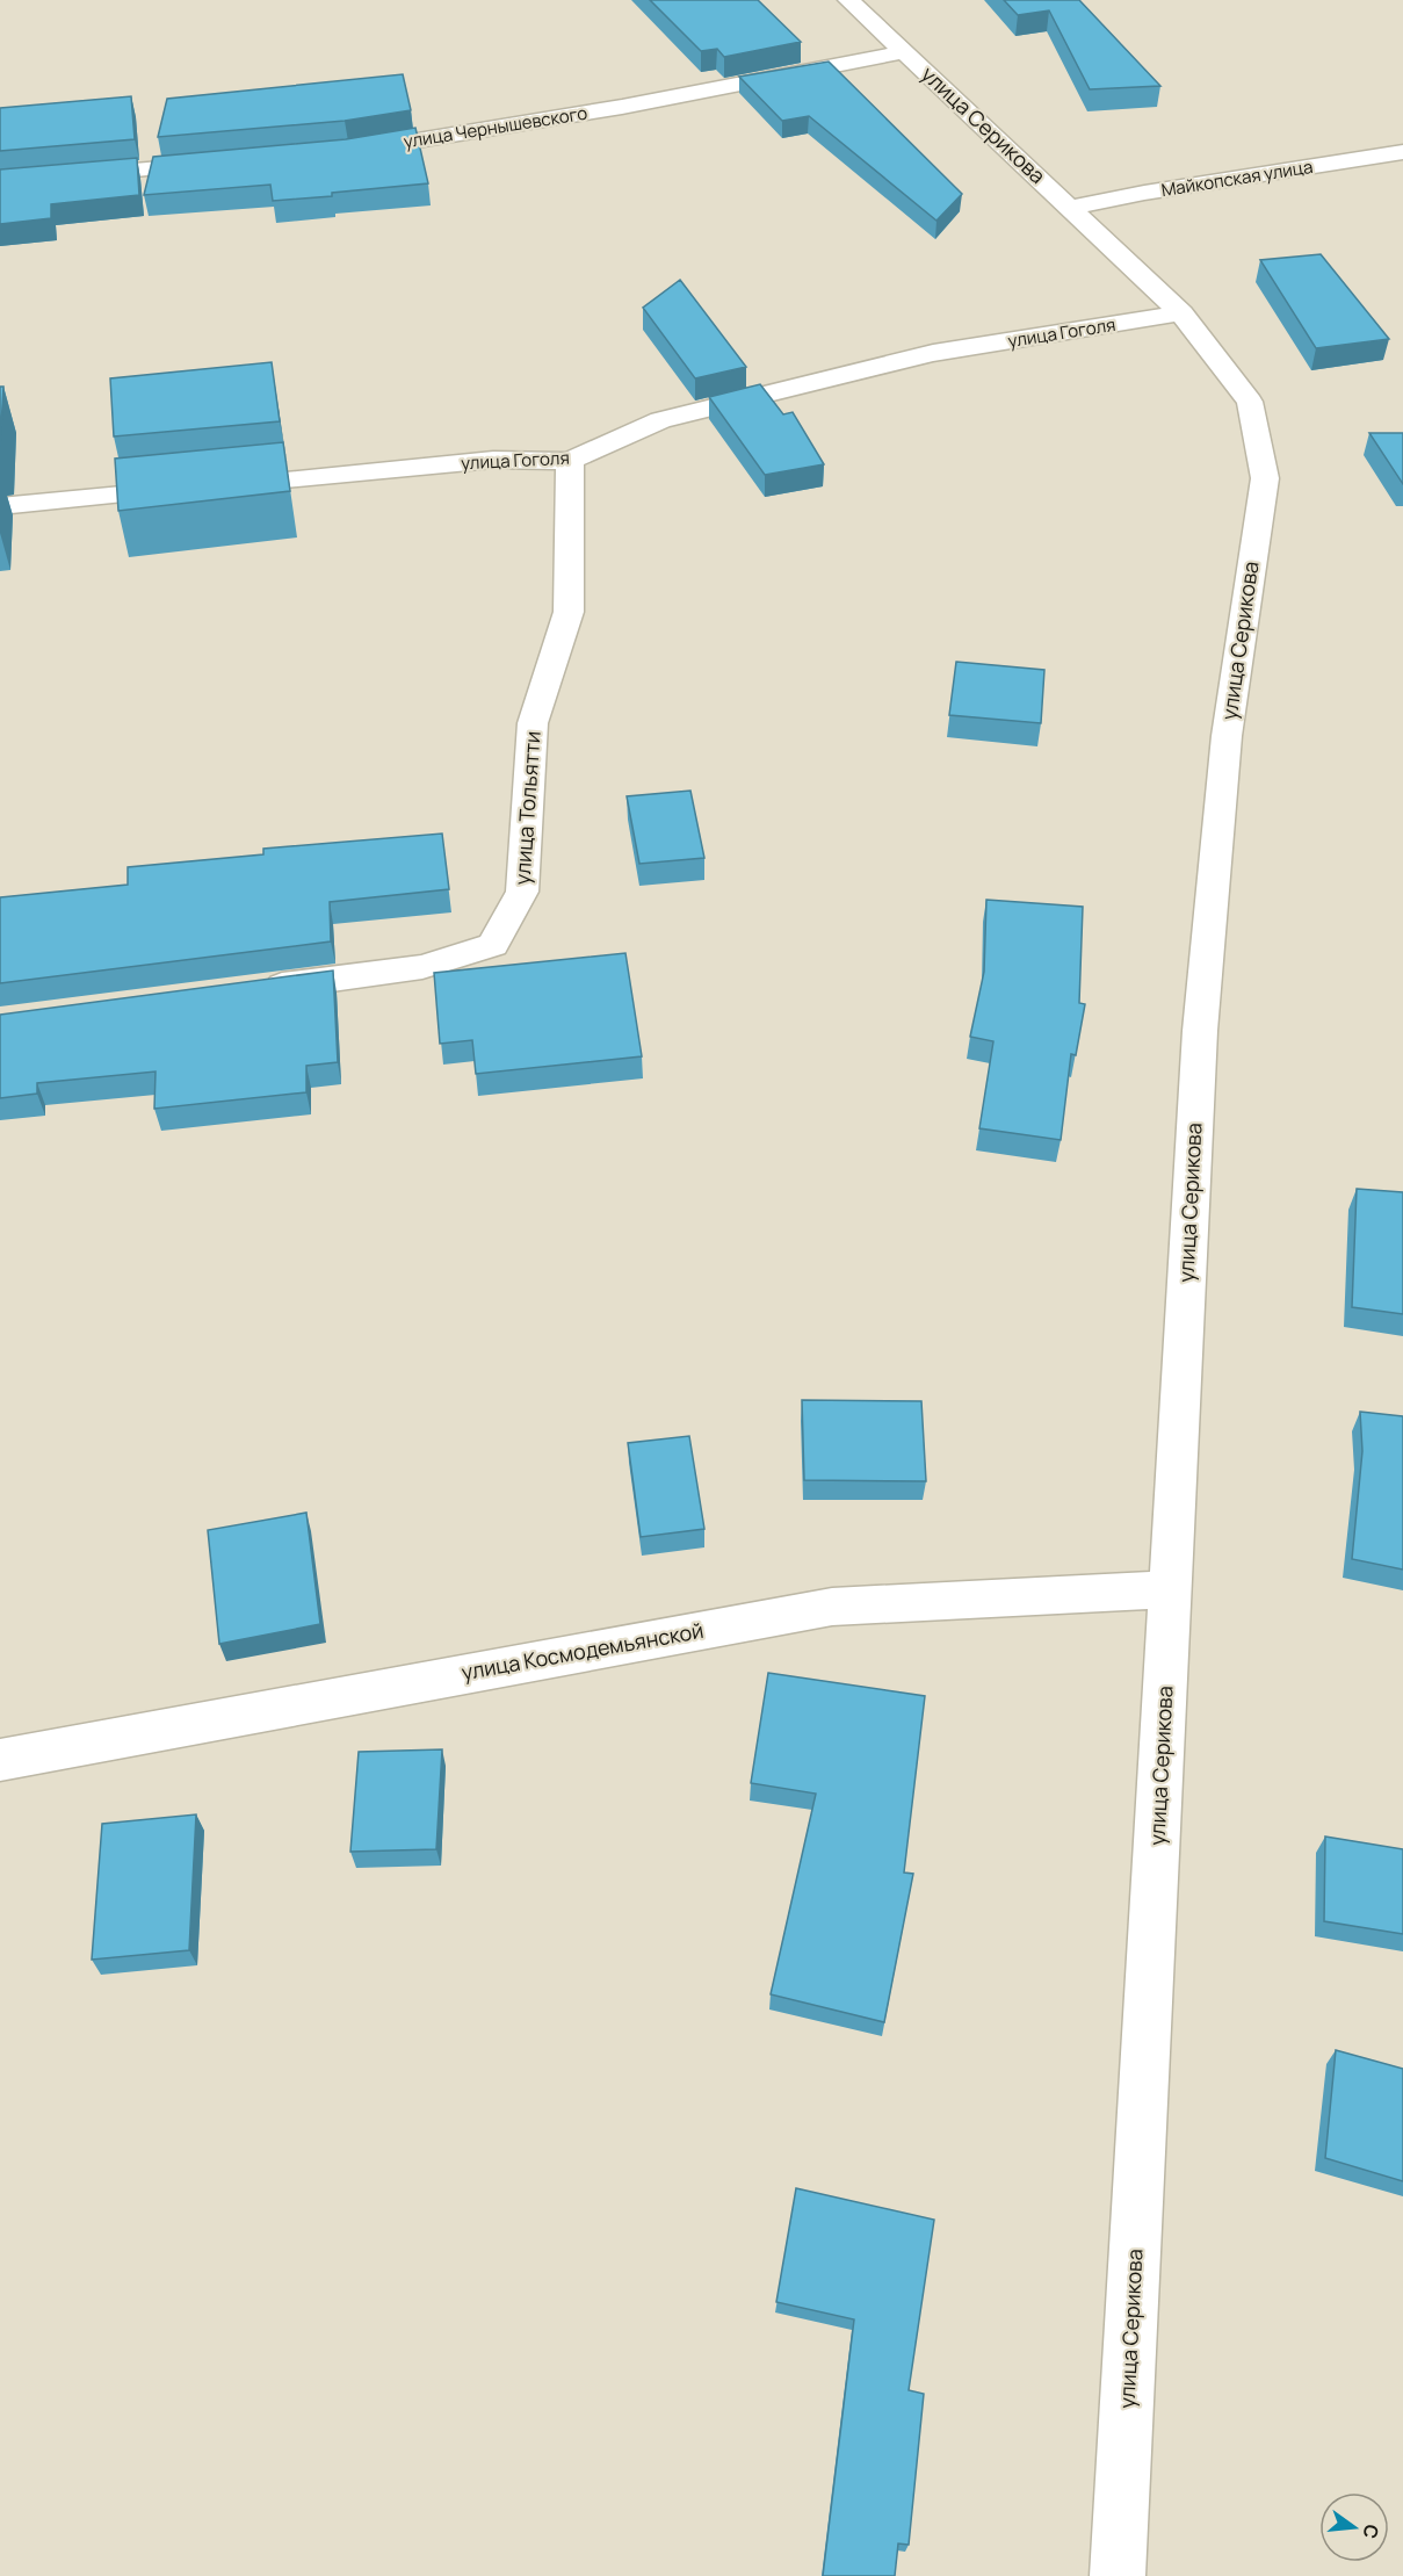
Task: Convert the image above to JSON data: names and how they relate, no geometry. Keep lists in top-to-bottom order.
{
  "streets": {
    "street": [
      "улица Серикова",
      "улица Чернышевского",
      "Майкопская улица",
      "улица Гоголя",
      "улица Тольятти",
      "улица Космодемьянской"
    ]
  },
  "crossings": [
    ["улица Серикова", "улица Чернышевского"],
    ["улица Серикова", "Майкопская улица"],
    ["улица Серикова", "улица Гоголя"],
    ["улица Серикова", "улица Космодемьянской"],
    ["улица Гоголя", "улица Тольятти"]
  ],
  "north": "right"
}
